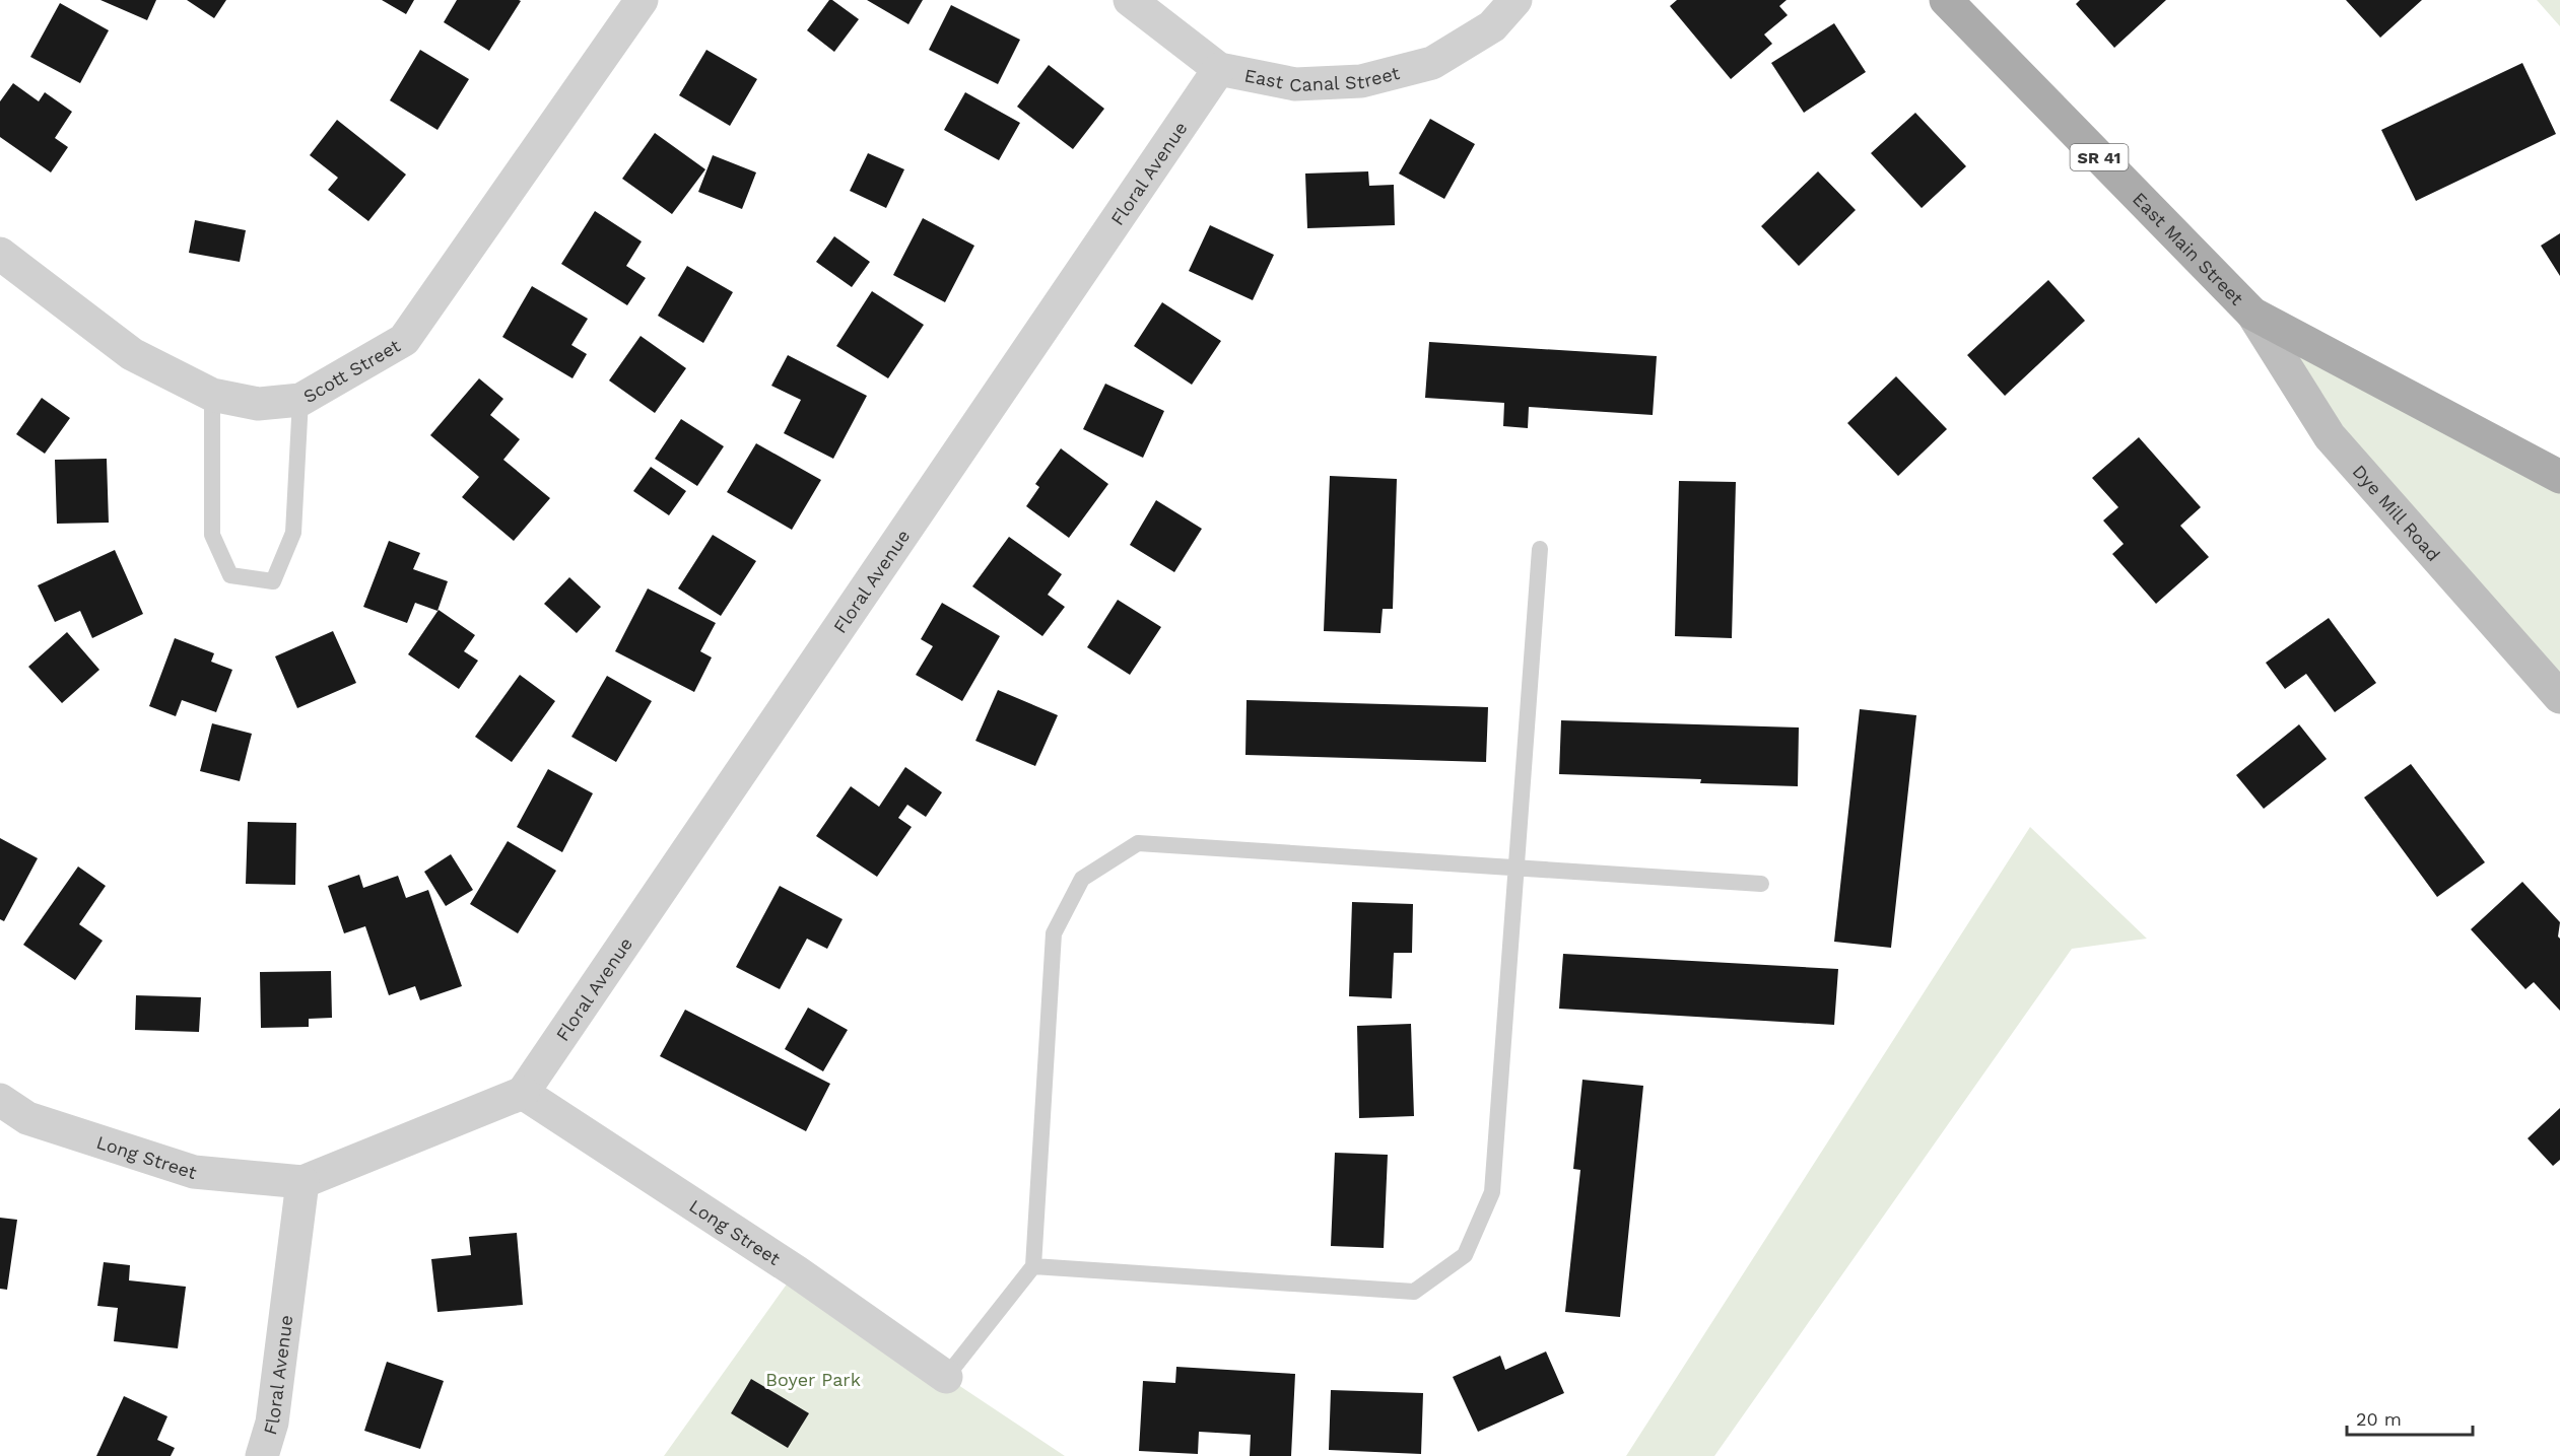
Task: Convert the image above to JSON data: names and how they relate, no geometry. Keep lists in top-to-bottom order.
{
  "streets": {
    "main road": ["SR 41", "East Main Street"],
    "street": [
      "East Canal Street",
      "Floral Avenue",
      "Scott Street",
      "Dye Mill Road",
      "Long Street"
    ]
  },
  "crossings": [
    ["East Canal Street", "Floral Avenue"],
    ["SR 41", "East Main Street"],
    ["SR 41", "Dye Mill Road"],
    ["Floral Avenue", "Long Street"],
    ["East Main Street", "Dye Mill Road"]
  ],
  "parks": ["Boyer Park"],
  "scale_bar": "20 m"
}
